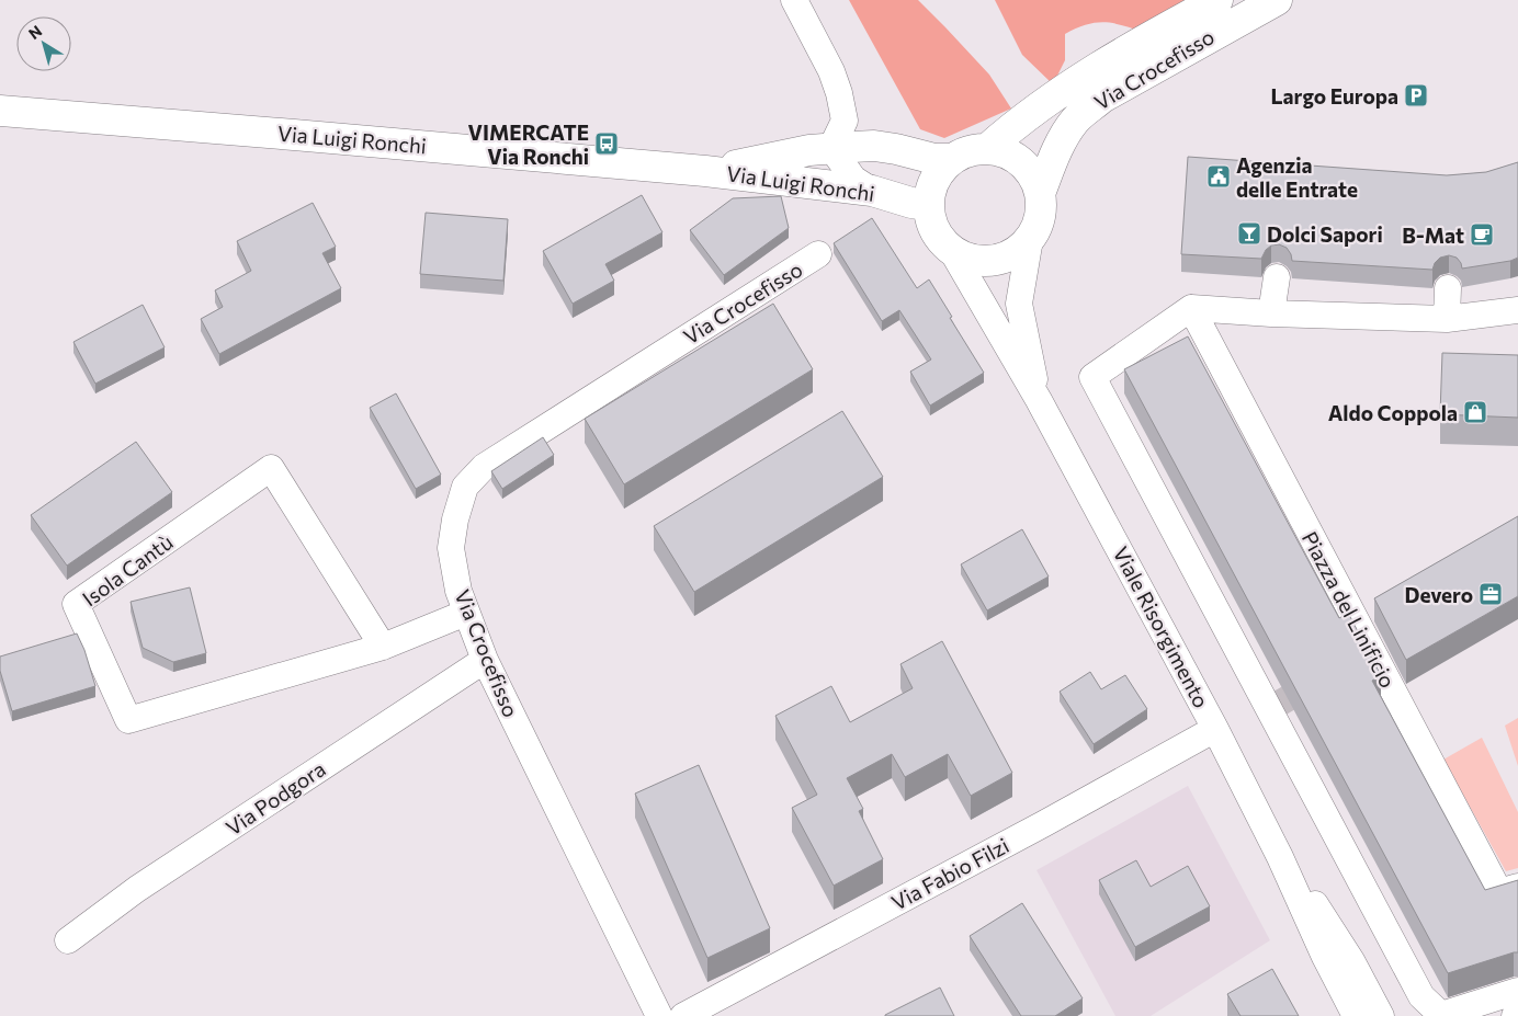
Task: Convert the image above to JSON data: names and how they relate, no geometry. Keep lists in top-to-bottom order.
{
  "streets": {
    "street": [
      "Via Crocefisso",
      "Via Luigi Ronchi",
      "Isola Cantù",
      "Piazza del Linificio",
      "Viale Risorgimento",
      "Via Podgora",
      "Via Fabio Filzi"
    ]
  },
  "crossings": [
    ["Via Crocefisso", "Via Luigi Ronchi"],
    ["Via Crocefisso", "Isola Cantù"],
    ["Via Crocefisso", "Viale Risorgimento"],
    ["Via Crocefisso", "Via Podgora"],
    ["Via Luigi Ronchi", "Viale Risorgimento"],
    ["Viale Risorgimento", "Via Fabio Filzi"]
  ],
  "places": {
    "parking": ["Largo Europa"],
    "bus stop": ["VIMERCATE Via Ronchi"],
    "public building": ["Agenzia delle Entrate"],
    "bar": ["Dolci Sapori"],
    "cafe": ["B-Mat"],
    "shop": ["Aldo Coppola"],
    "office": ["Devero"]
  },
  "north": "top left"
}
